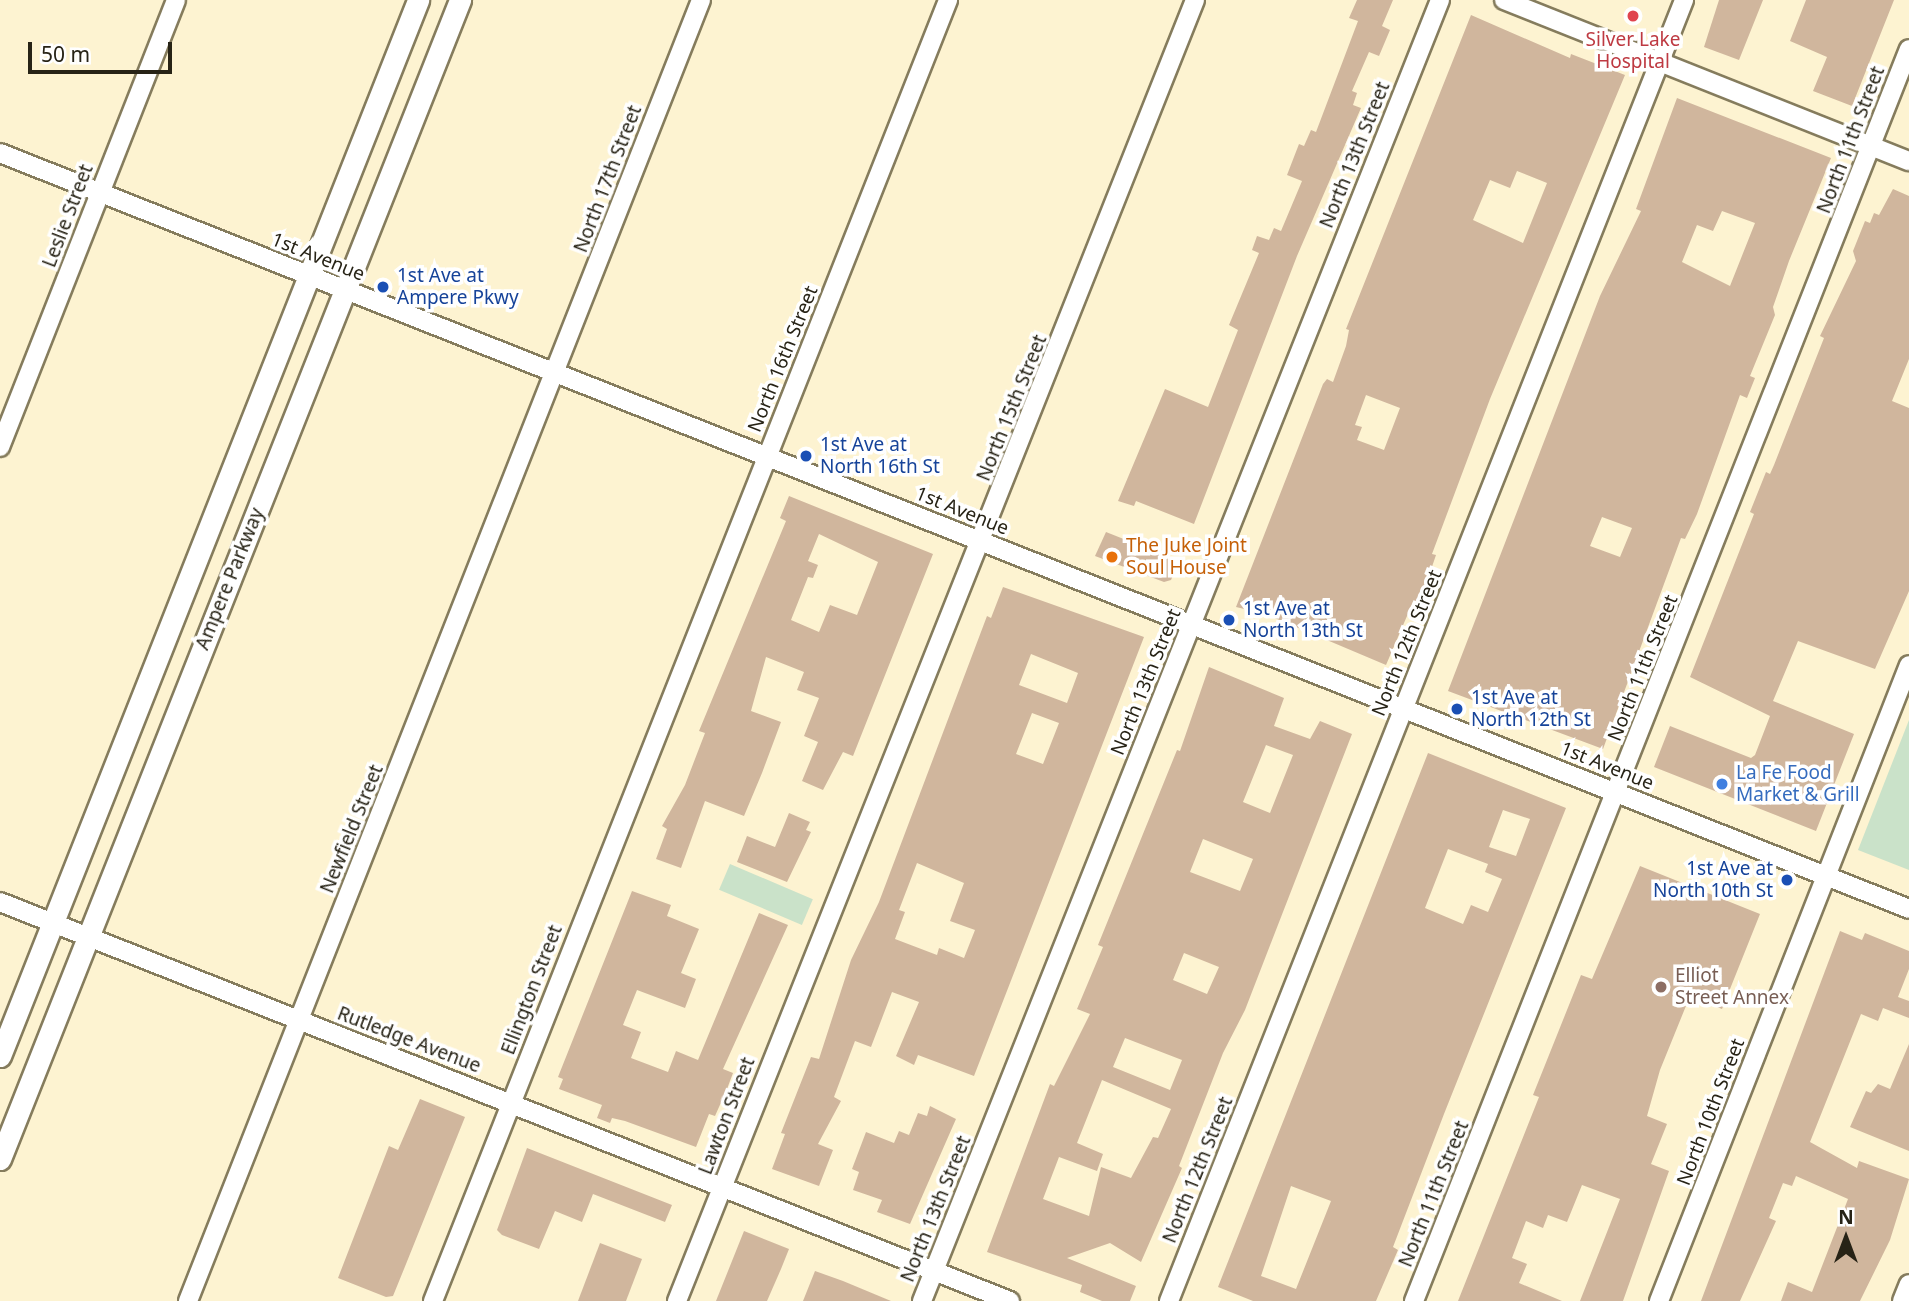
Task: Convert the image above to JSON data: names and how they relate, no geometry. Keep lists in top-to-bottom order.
{
  "streets": {
    "street": [
      "North 11th Street",
      "North 13th Street",
      "North 17th Street",
      "Leslie Street",
      "1st Avenue",
      "North 16th Street",
      "North 15th Street",
      "Ampere Parkway",
      "North 12th Street",
      "Newfield Street",
      "Ellington Street",
      "Rutledge Avenue",
      "North 10th Street",
      "Lawton Street"
    ]
  },
  "crossings": [
    ["North 11th Street", "1st Avenue"],
    ["North 13th Street", "1st Avenue"],
    ["North 13th Street", "Rutledge Avenue"],
    ["North 17th Street", "1st Avenue"],
    ["North 17th Street", "Newfield Street"],
    ["Leslie Street", "1st Avenue"],
    ["1st Avenue", "North 16th Street"],
    ["1st Avenue", "North 15th Street"],
    ["1st Avenue", "Ampere Parkway"],
    ["1st Avenue", "North 12th Street"],
    ["1st Avenue", "Newfield Street"],
    ["1st Avenue", "North 10th Street"],
    ["North 16th Street", "Ellington Street"],
    ["North 15th Street", "Lawton Street"],
    ["Ampere Parkway", "Rutledge Avenue"],
    ["Newfield Street", "Rutledge Avenue"],
    ["Ellington Street", "Rutledge Avenue"],
    ["Rutledge Avenue", "Lawton Street"]
  ],
  "places": [
    "Silver Lake Hospital",
    "1st Ave at Ampere Pkwy",
    "1st Ave at North 16th St",
    "The Juke Joint Soul House",
    "1st Ave at North 13th St",
    "1st Ave at North 12th St",
    "La Fe Food Market & Grill",
    "1st Ave at North 10th St",
    "Elliot Street Annex"
  ],
  "scale_bar": "50 m",
  "north": "top"
}
